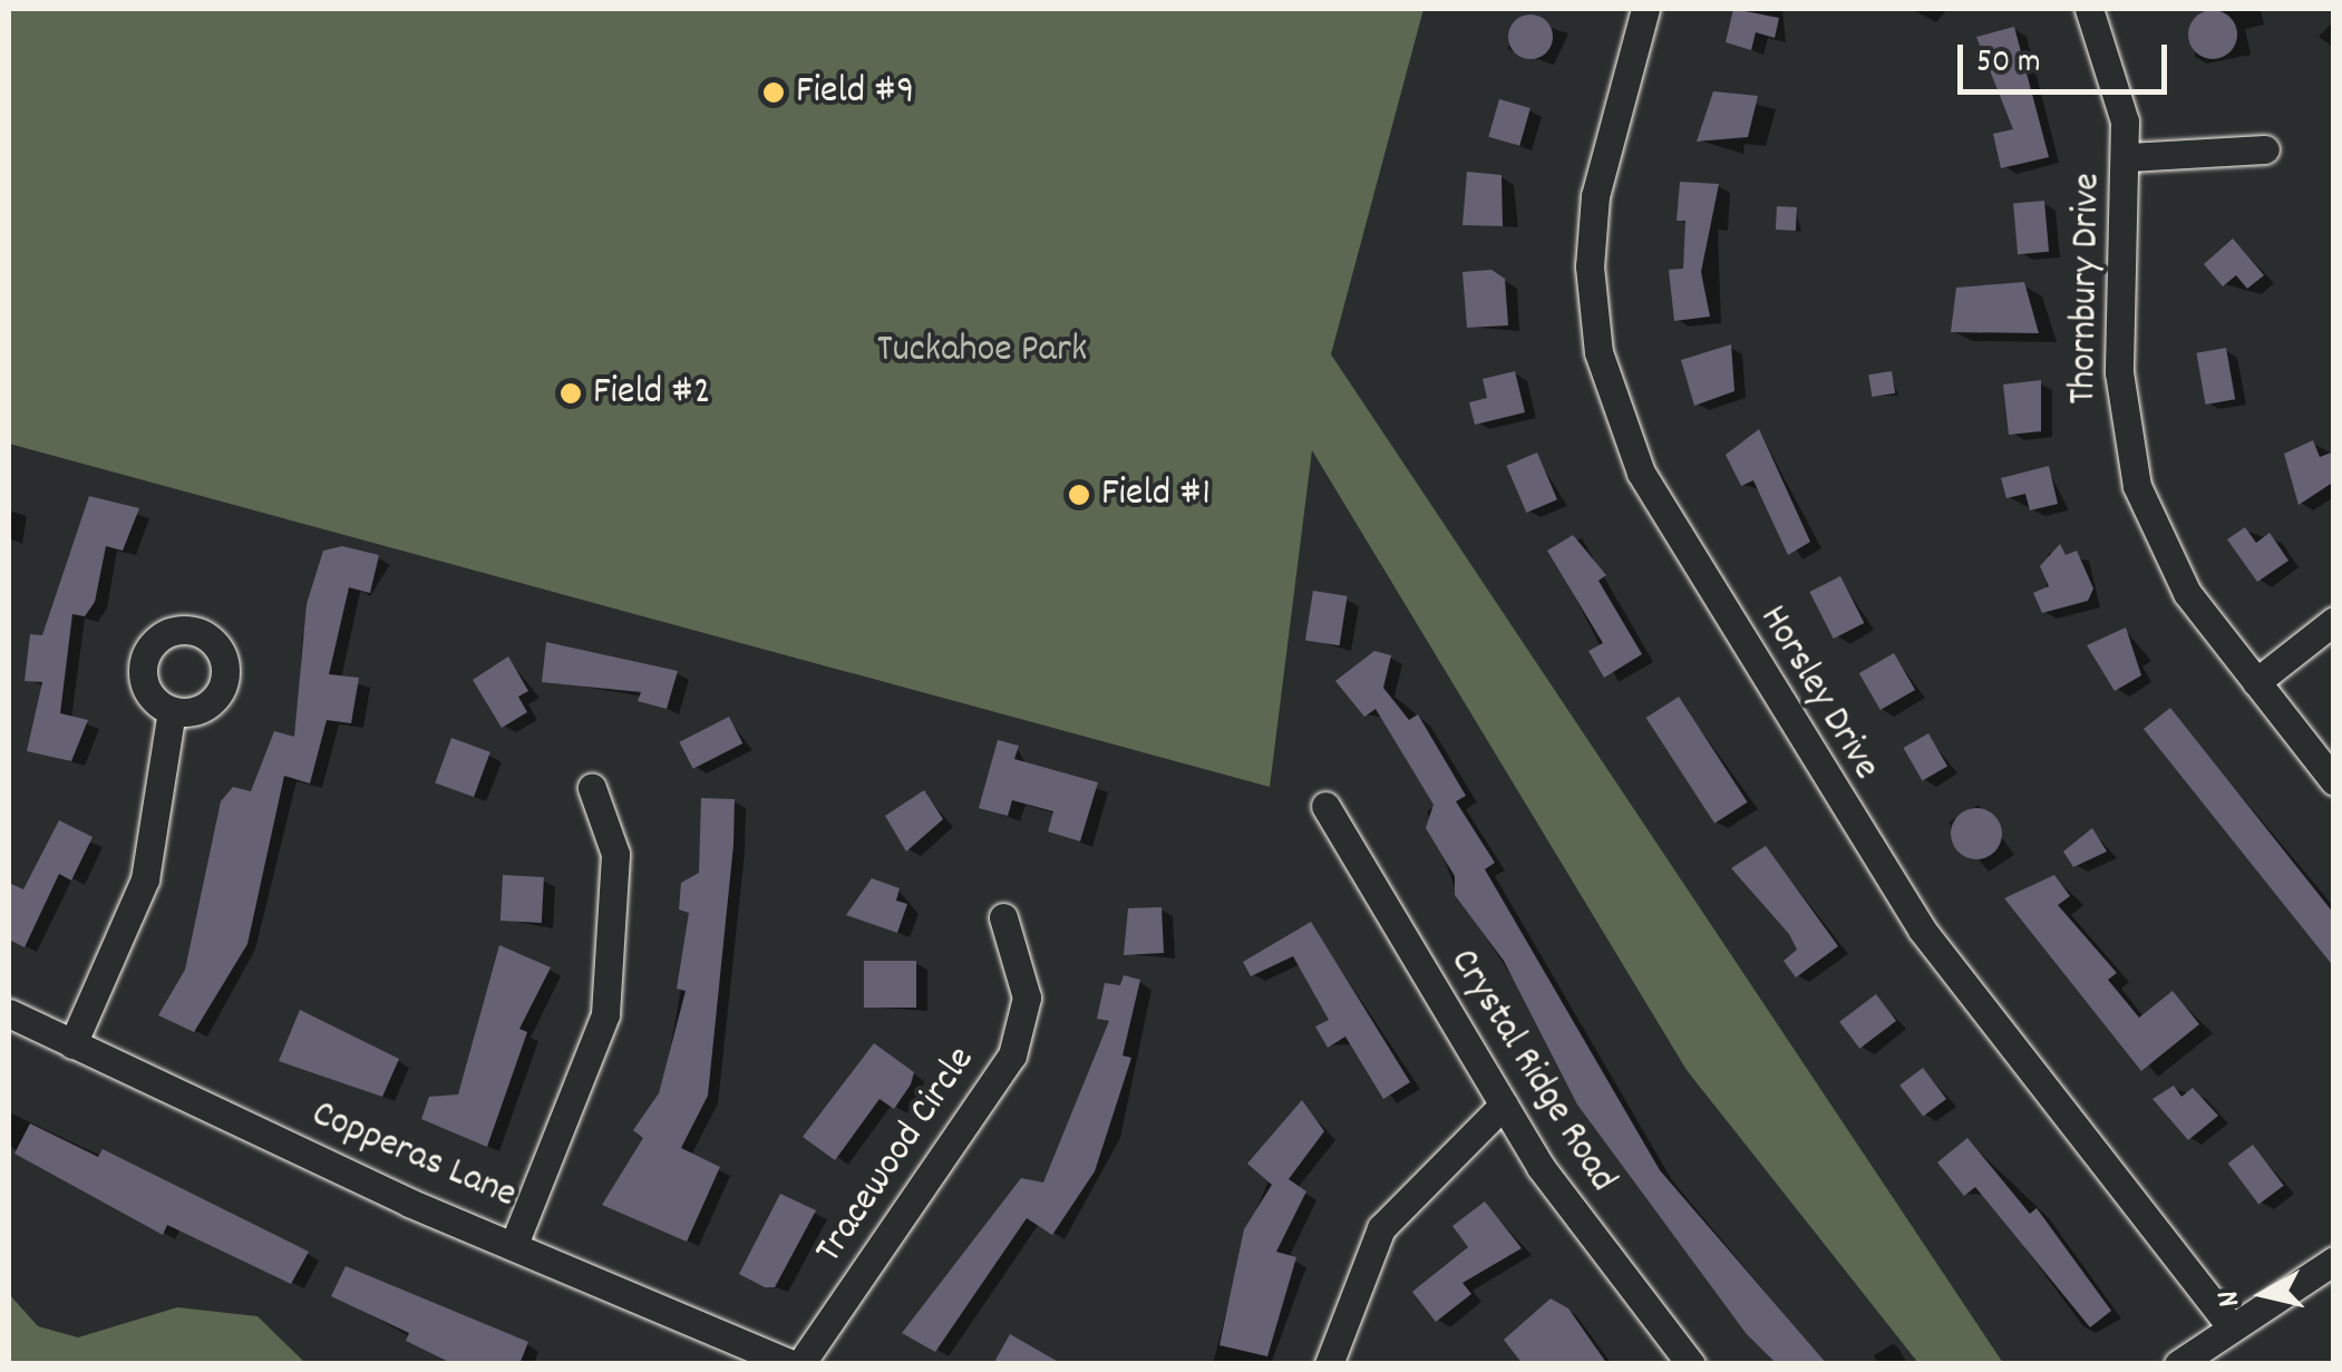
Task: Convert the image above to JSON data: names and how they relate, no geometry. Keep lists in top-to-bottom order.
{
  "streets": {
    "street": [
      "Thornbury Drive",
      "Horsley Drive",
      "Crystal Ridge Road",
      "Copperas Lane",
      "Tracewood Circle"
    ]
  },
  "crossings": [
    ["Copperas Lane", "Tracewood Circle"]
  ],
  "parks": ["Tuckahoe Park"],
  "places": ["Field #9", "Field #2", "Field #1"],
  "scale_bar": "50 m",
  "north": "left"
}
